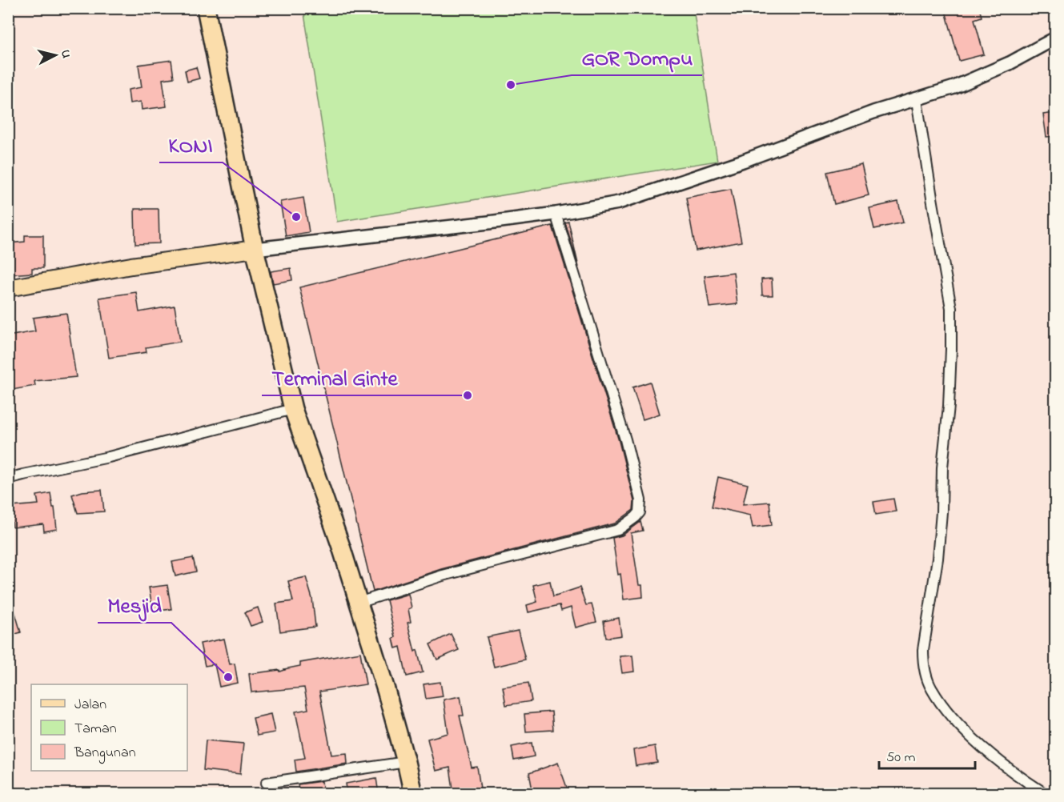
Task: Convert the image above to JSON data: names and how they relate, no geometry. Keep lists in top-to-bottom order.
{
  "places": [
    "GOR Dompu",
    "KONI",
    "Terminal Ginte",
    "Mesjid"
  ],
  "legend": ["Jalan", "Taman", "Bangunan"],
  "scale_bar": "50 m",
  "north": "right"
}
